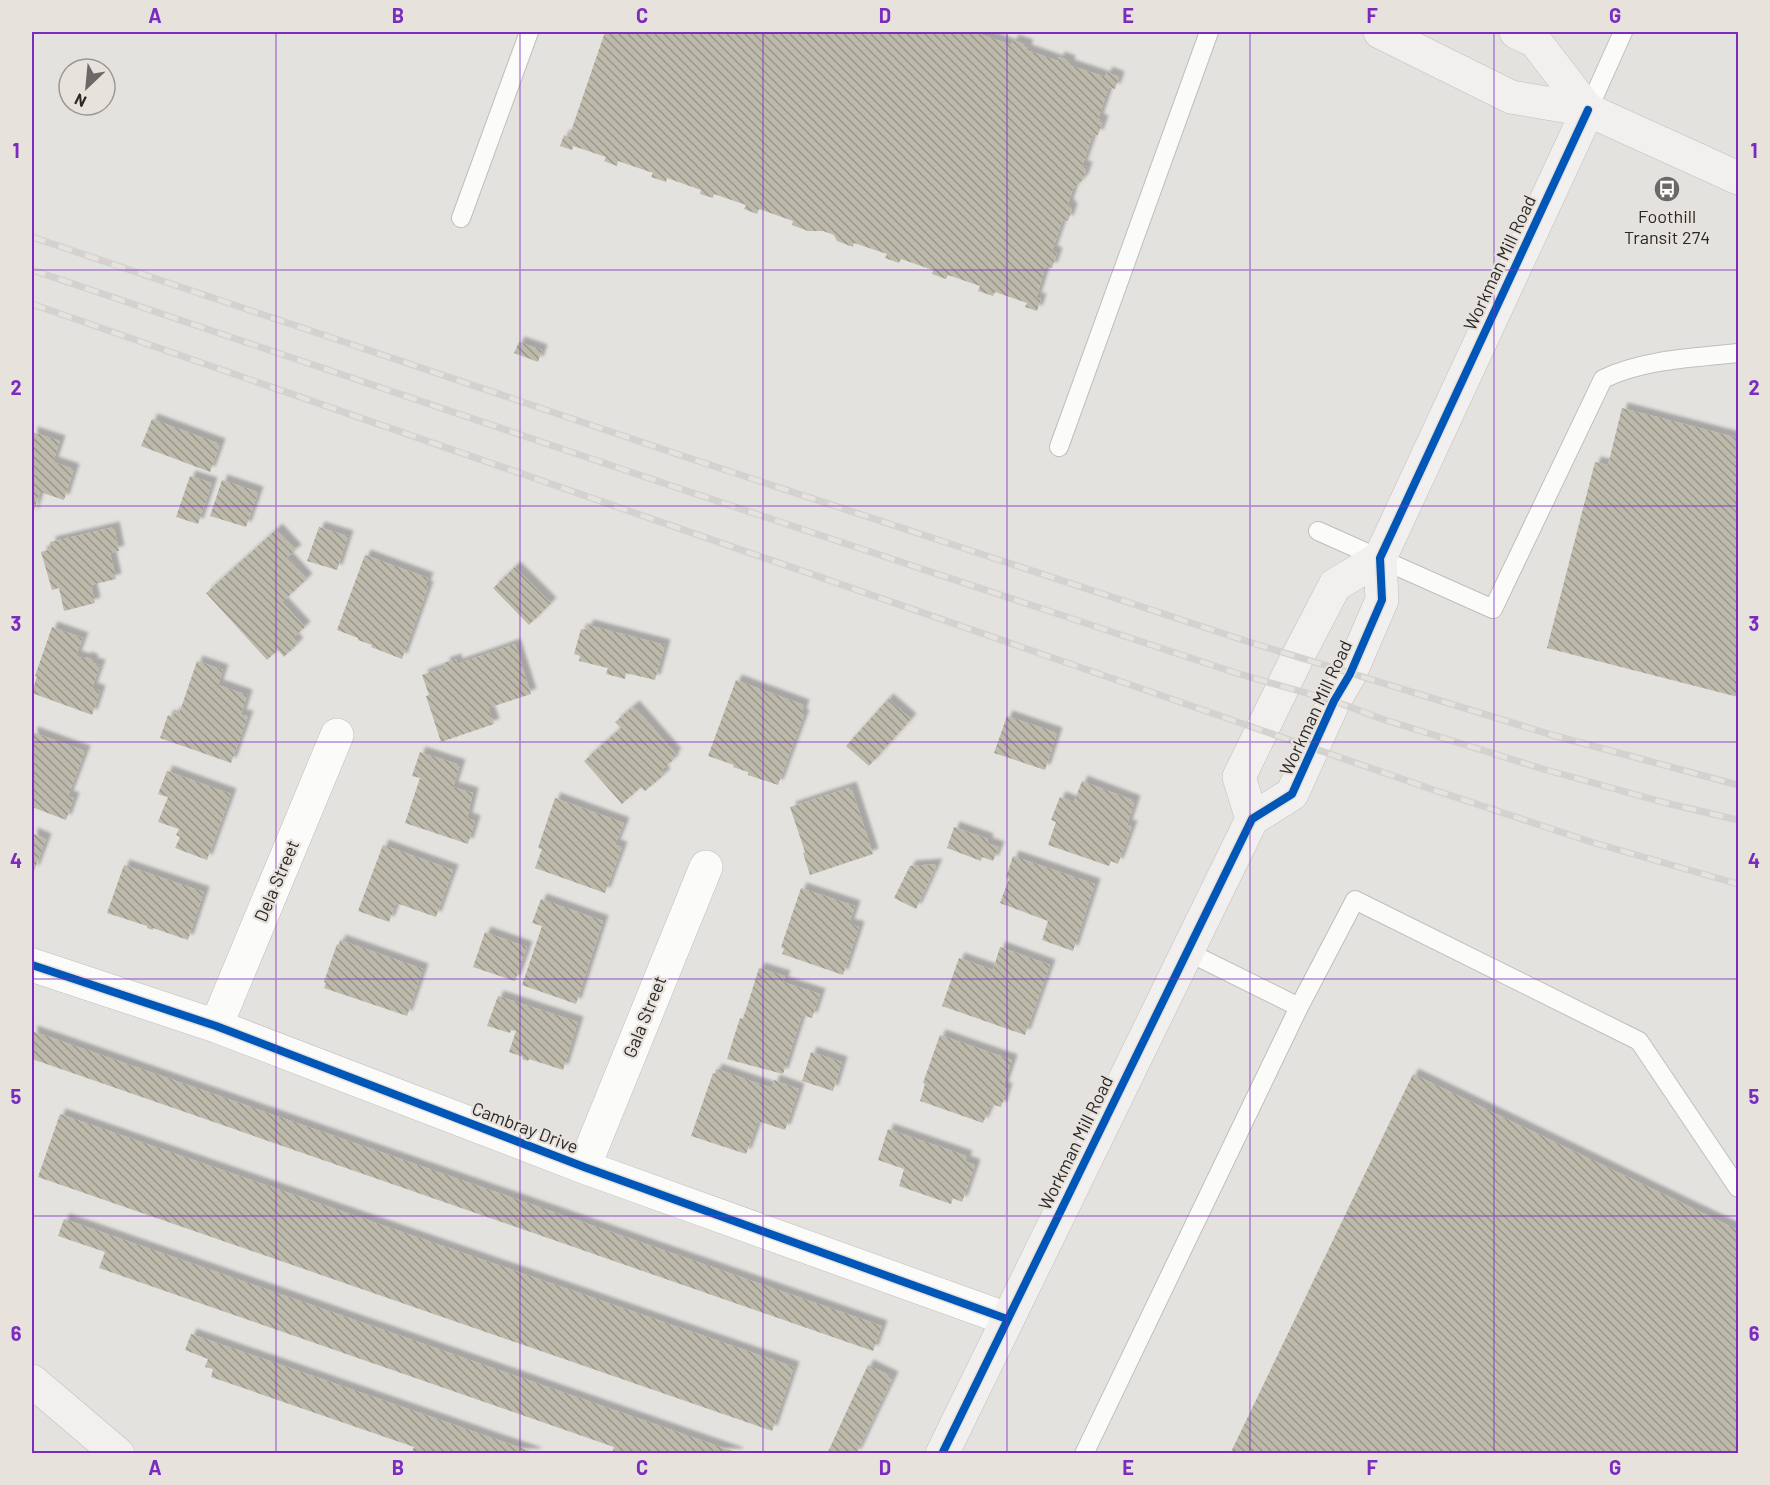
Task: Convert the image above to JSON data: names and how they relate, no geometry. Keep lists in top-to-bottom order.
{
  "streets": {
    "street": [
      "Workman Mill Road",
      "Dela Street",
      "Gala Street",
      "Cambray Drive"
    ]
  },
  "crossings": [
    ["Workman Mill Road", "Cambray Drive"],
    ["Dela Street", "Cambray Drive"],
    ["Gala Street", "Cambray Drive"]
  ],
  "places": {
    "bus stop": ["Foothill Transit 274"]
  },
  "north": "bottom left",
  "grid": {
    "columns": [
      "A",
      "B",
      "C",
      "D",
      "E",
      "F",
      "G"
    ],
    "rows": [
      "1",
      "2",
      "3",
      "4",
      "5",
      "6"
    ]
  }
}
